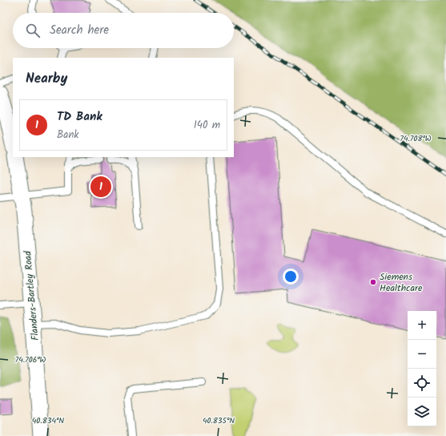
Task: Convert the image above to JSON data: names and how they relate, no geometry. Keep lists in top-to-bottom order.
{
  "streets": {
    "street": ["Flanders-Bartley Road"]
  },
  "places": ["Siemens Healthcare"],
  "page": {
    "search": "Search here",
    "heading": "Nearby",
    "list": [
      {
        "mark": "1",
        "name": "TD Bank",
        "note": "Bank",
        "value": "140 m"
      }
    ],
    "pins": "1",
    "map_buttons": ["+", "−"]
  },
  "coordinates": [
    "74.708°W",
    "74.706°W",
    "40.834°N",
    "40.835°N"
  ]
}
